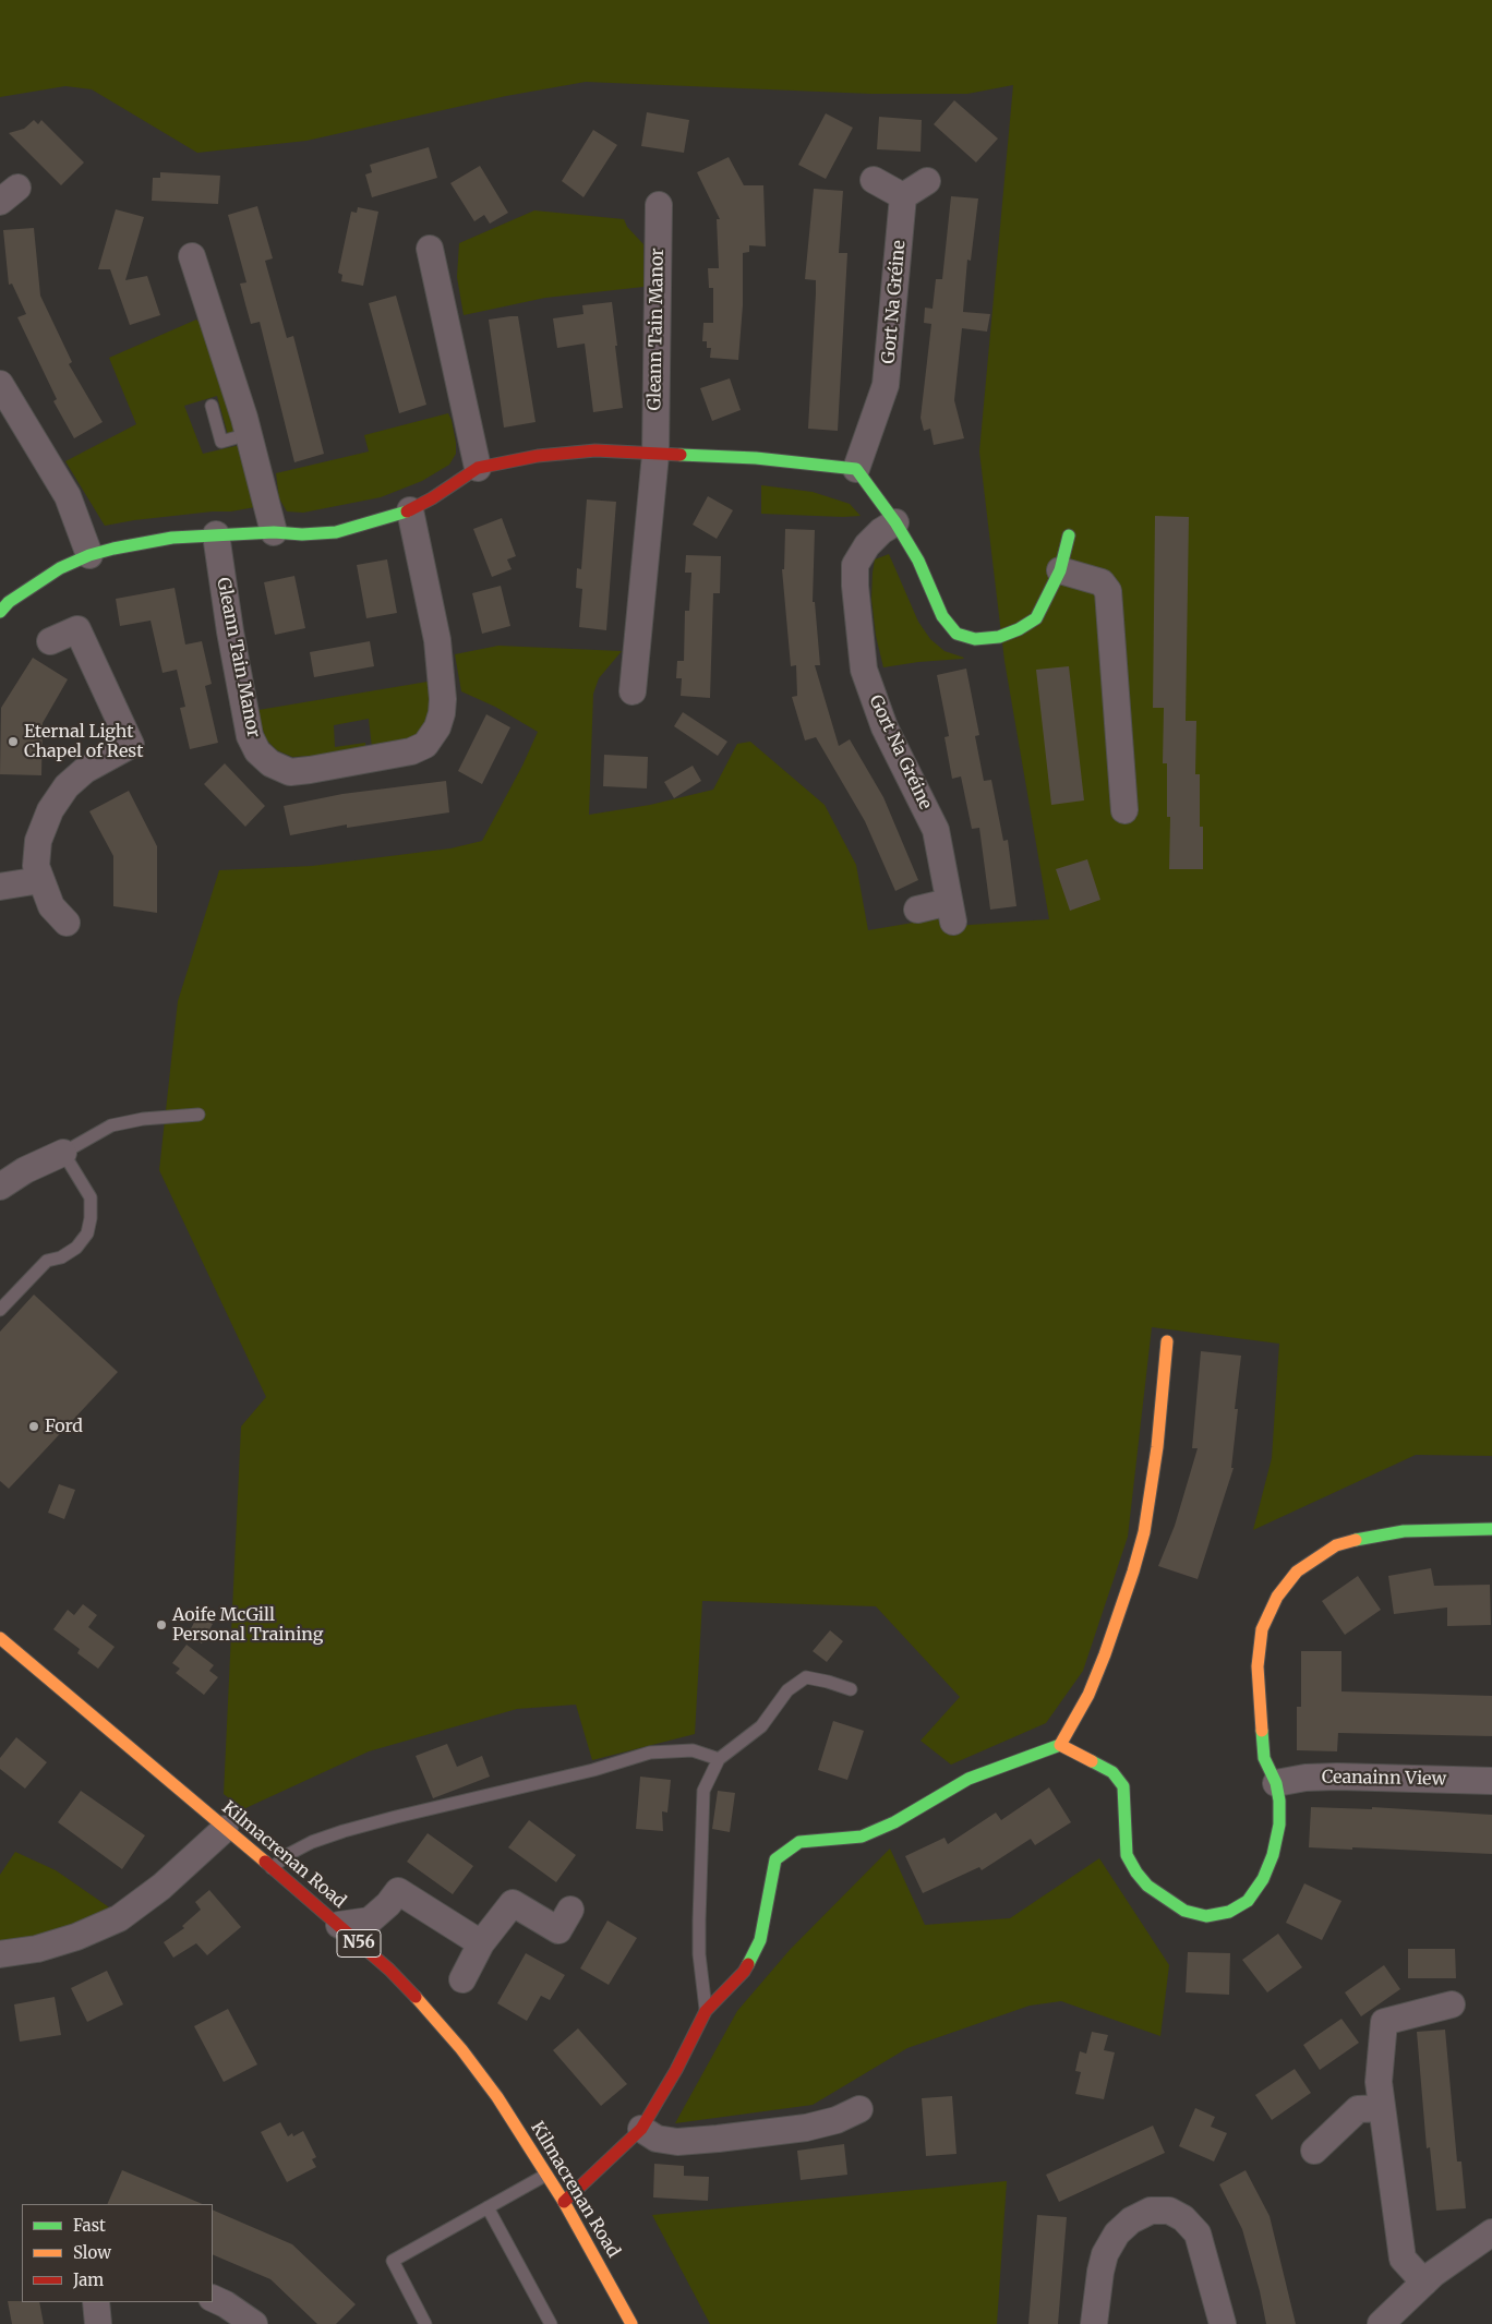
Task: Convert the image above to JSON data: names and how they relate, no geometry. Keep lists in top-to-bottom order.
{
  "streets": {
    "street": [
      "Gort Na Gréine",
      "Gleann Tain Manor",
      "Ceanainn View",
      "Kilmacrenan Road",
      "N56"
    ]
  },
  "places": ["Eternal Light Chapel of Rest", "Ford", "Aoife McGill Personal Training"],
  "legend": ["Fast", "Slow", "Jam"]
}
